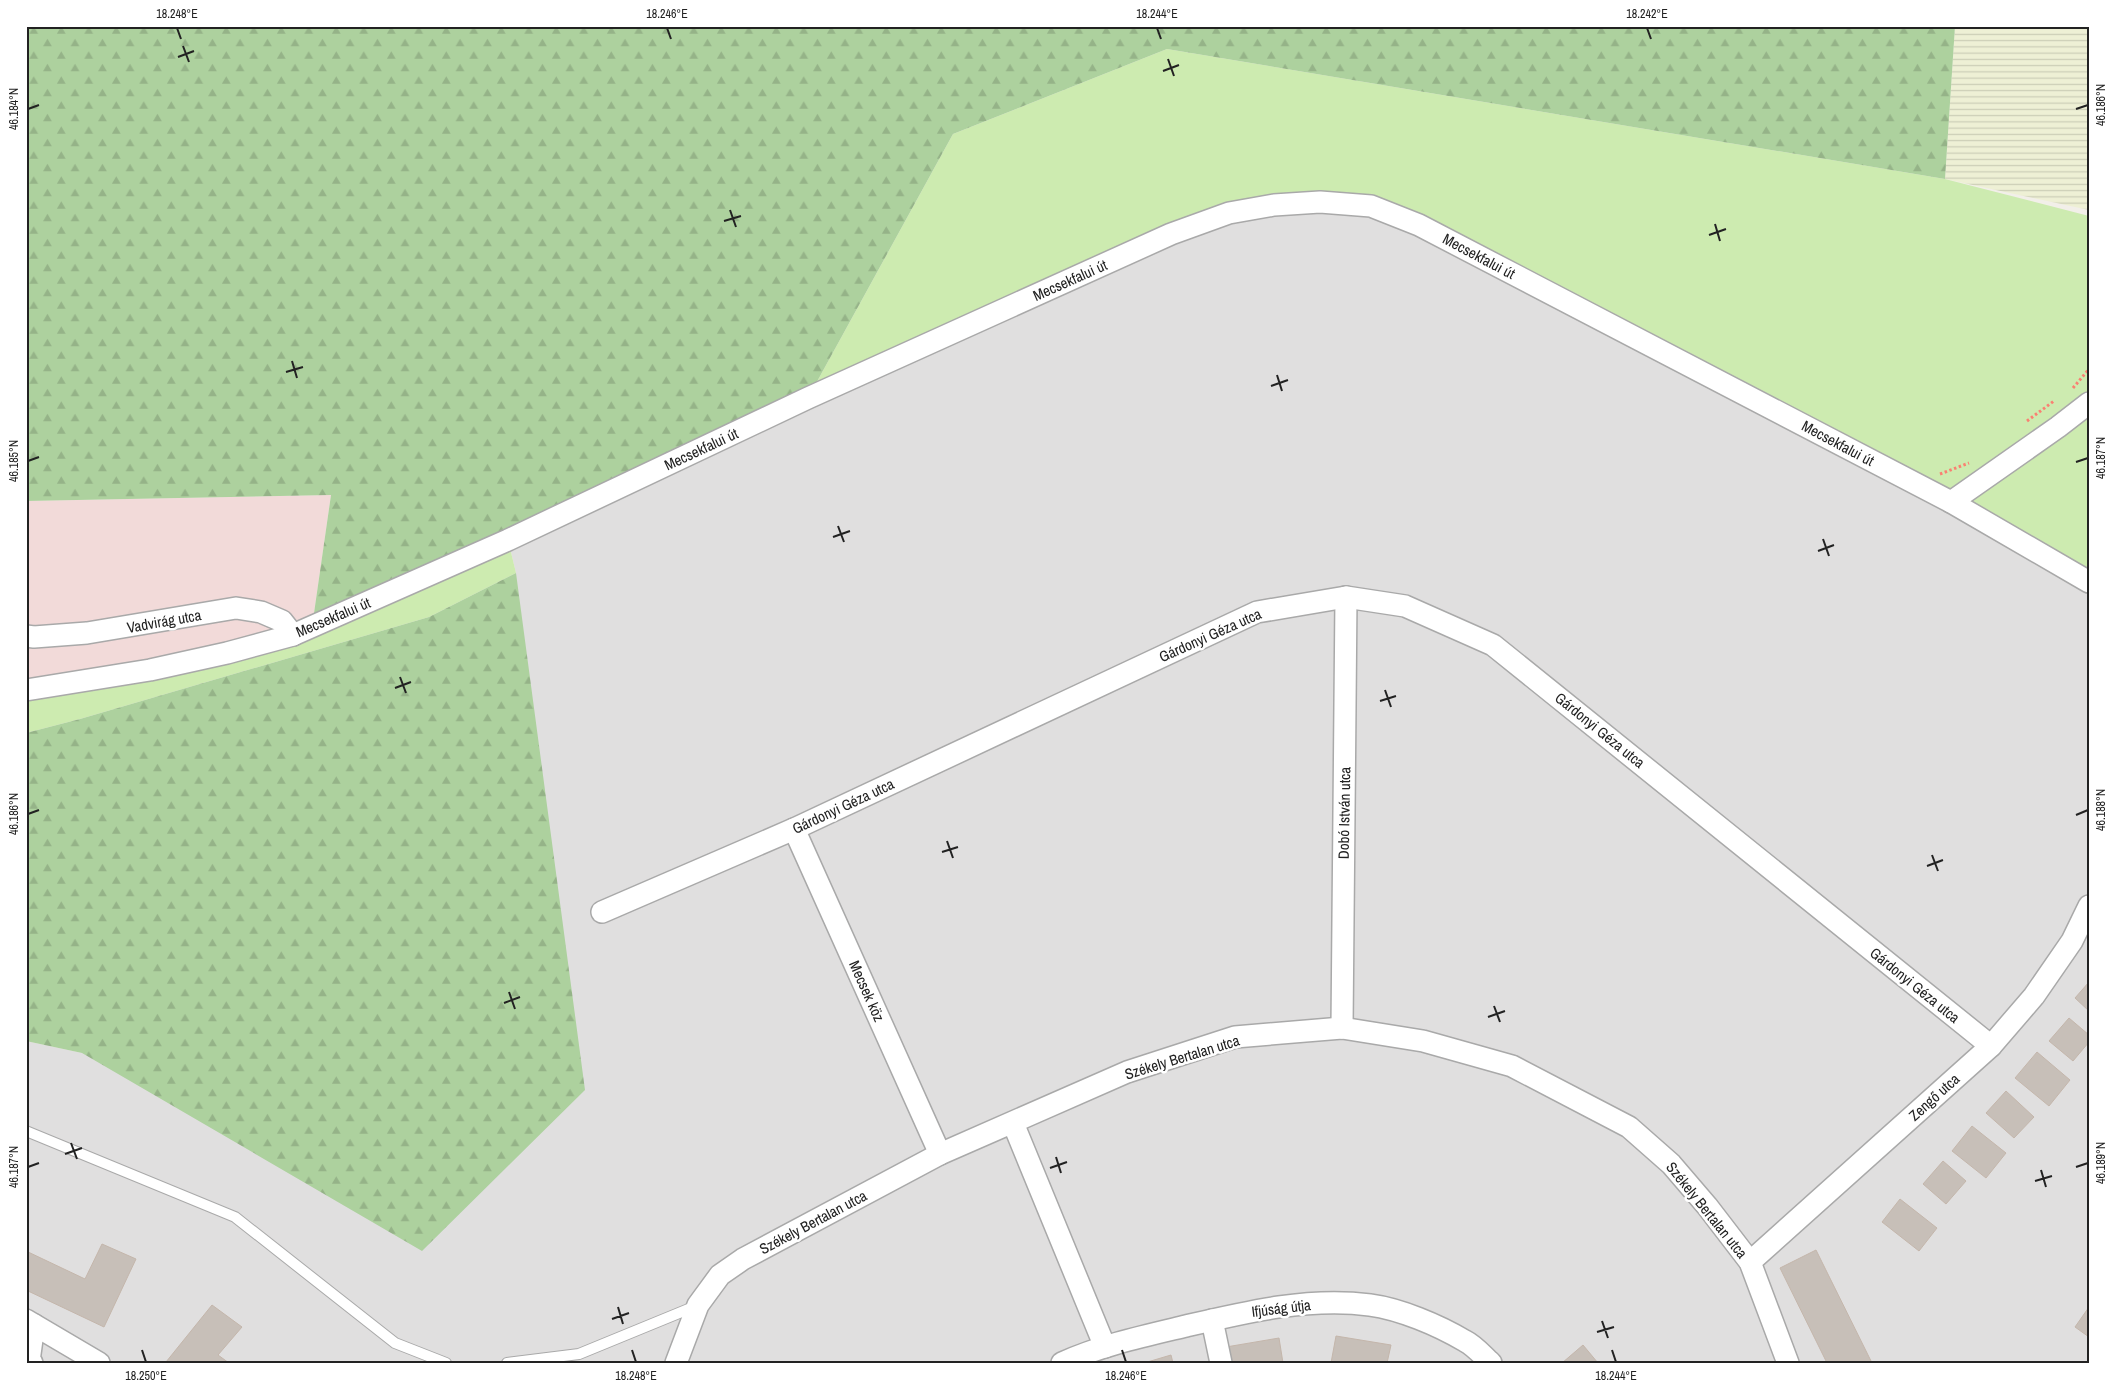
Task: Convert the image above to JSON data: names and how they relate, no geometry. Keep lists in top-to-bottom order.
{
  "streets": {
    "street": [
      "Mecsekfalui út",
      "Vadvirág utca",
      "Gárdonyi Géza utca",
      "Dobó István utca",
      "Mecsek köz",
      "Székely Bertalan utca",
      "Zengő utca",
      "Ifjúság útja"
    ]
  },
  "crossings": [
    ["Mecsekfalui út", "Vadvirág utca"],
    ["Gárdonyi Géza utca", "Dobó István utca"],
    ["Gárdonyi Géza utca", "Mecsek köz"],
    ["Gárdonyi Géza utca", "Zengő utca"],
    ["Dobó István utca", "Székely Bertalan utca"],
    ["Mecsek köz", "Székely Bertalan utca"],
    ["Székely Bertalan utca", "Zengő utca"]
  ],
  "coordinates": [
    "18.248°E",
    "18.246°E",
    "18.244°E",
    "18.242°E",
    "46.186°N",
    "46.184°N",
    "46.187°N",
    "46.185°N",
    "46.188°N",
    "46.189°N",
    "18.250°E"
  ]
}
